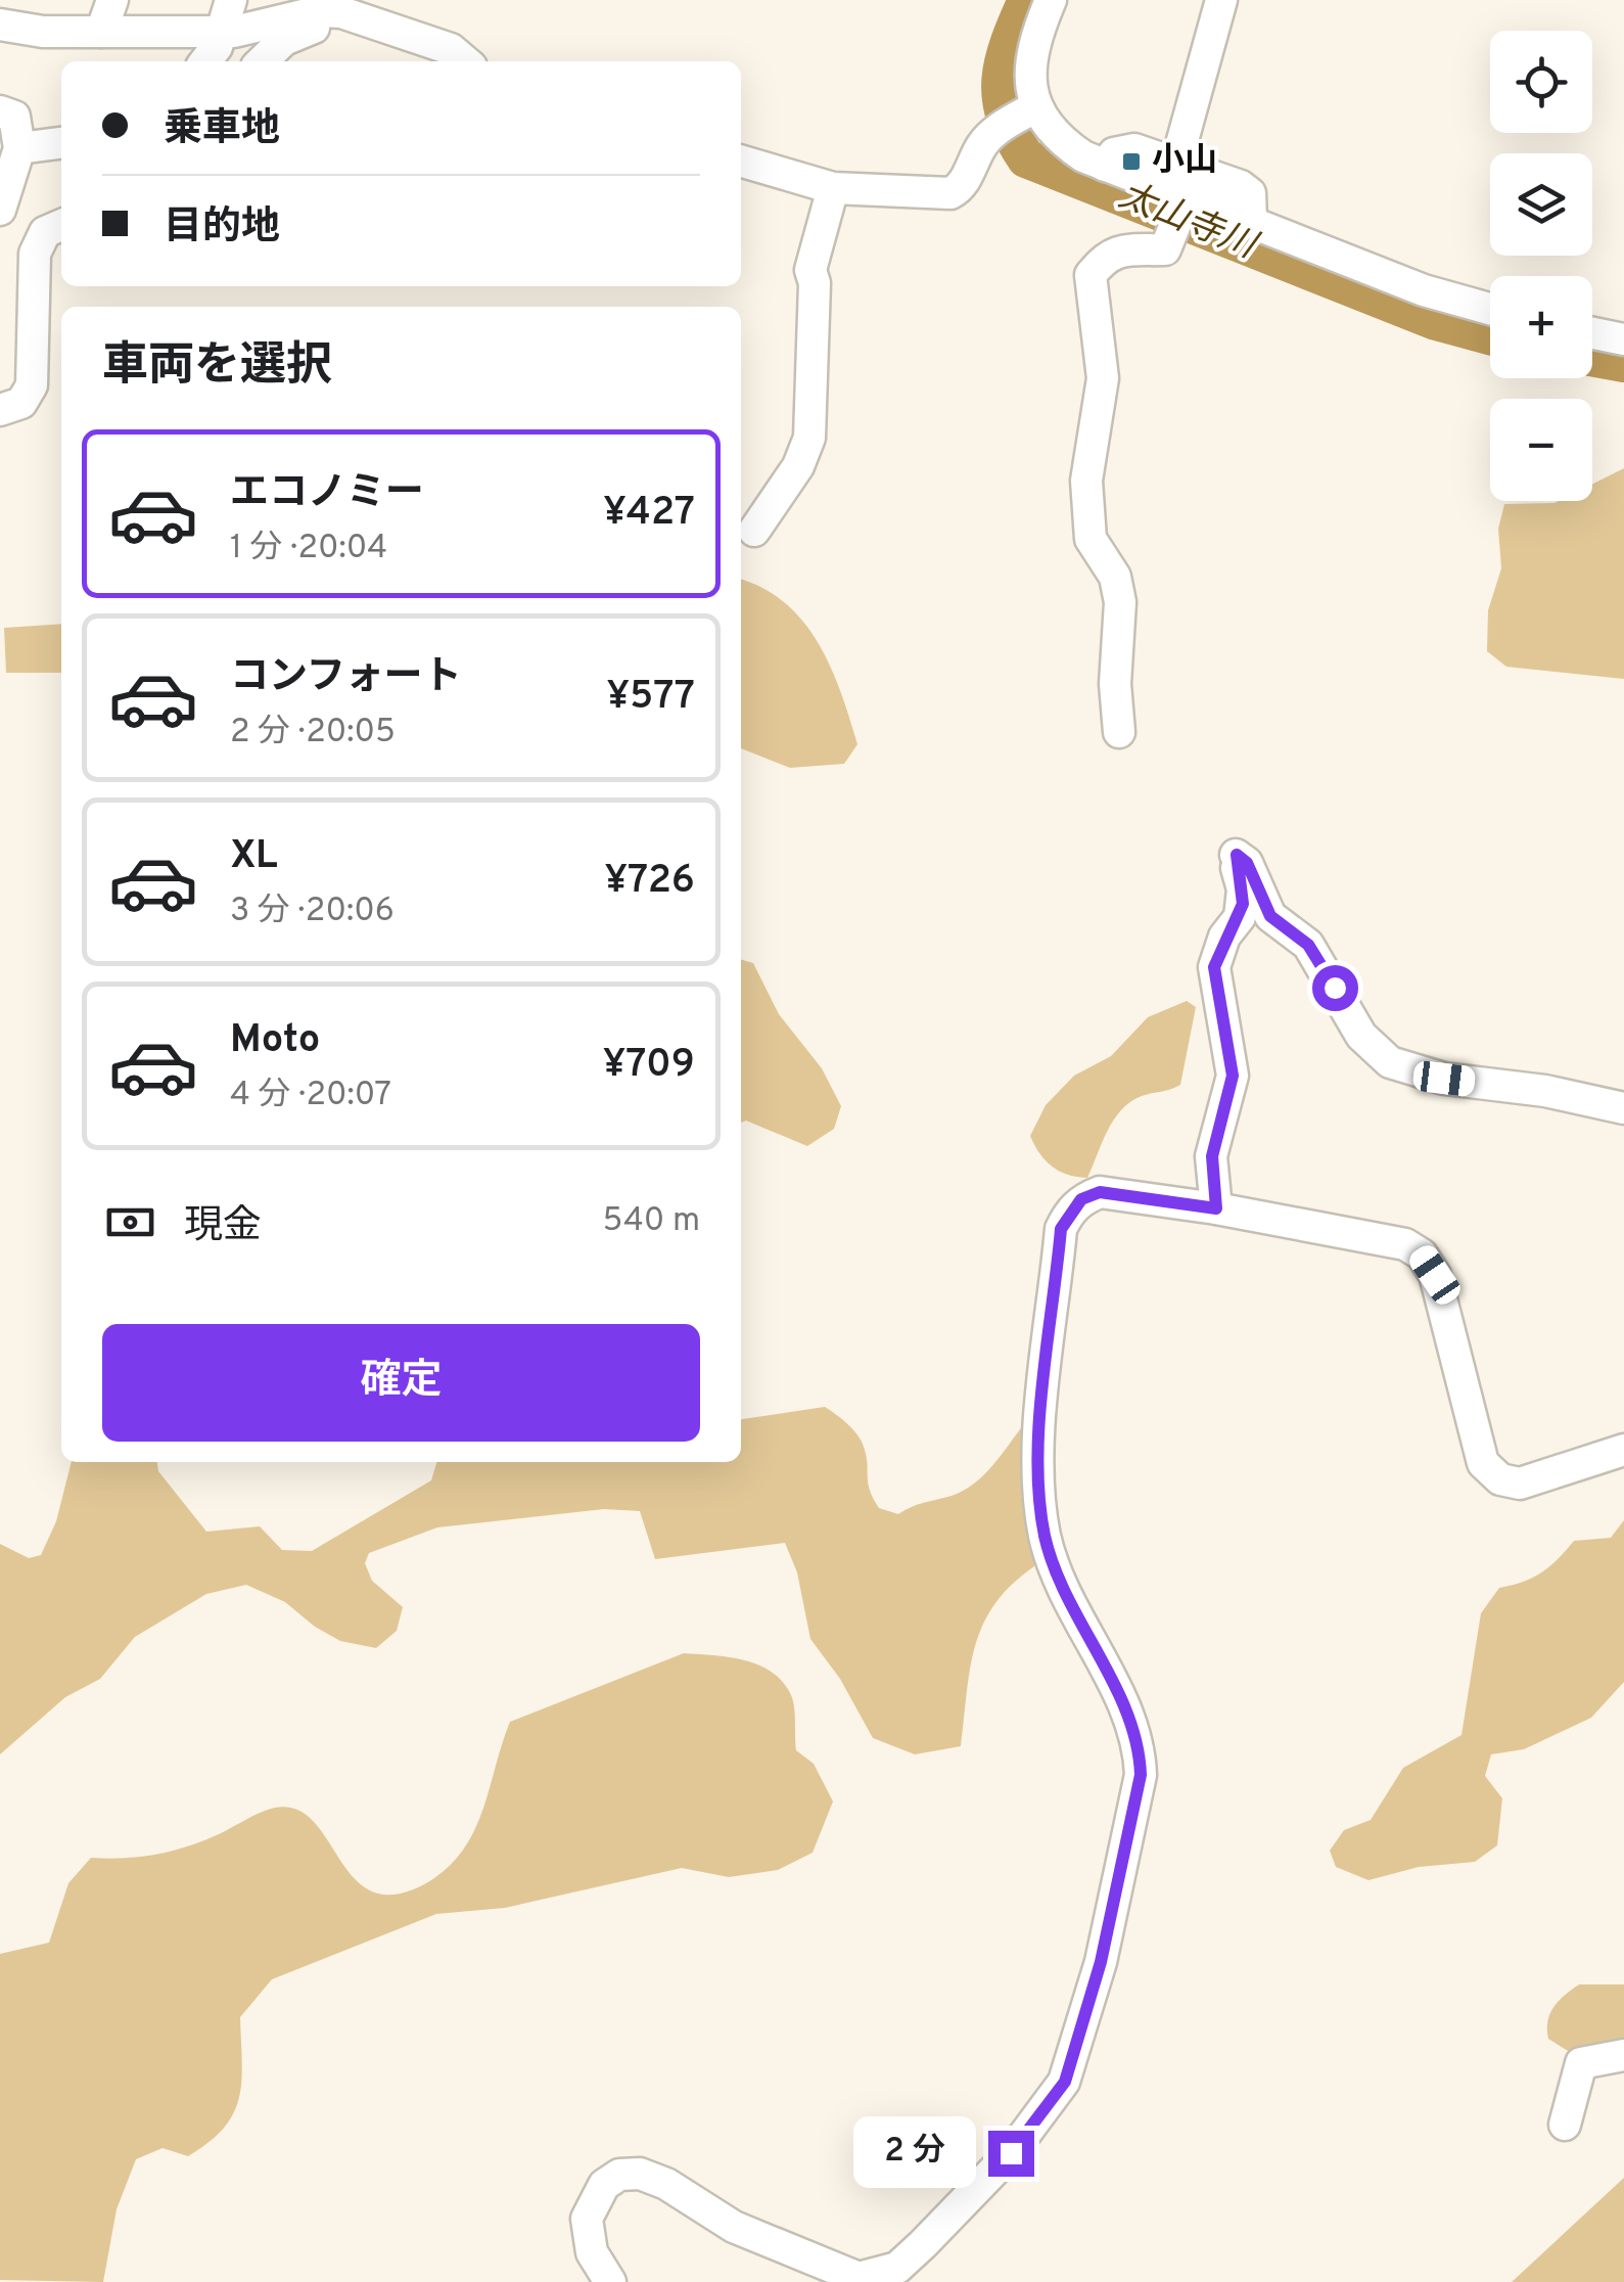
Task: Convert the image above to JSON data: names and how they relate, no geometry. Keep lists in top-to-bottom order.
{
  "water": ["太山寺川"],
  "places": {
    "transit": ["小山"]
  },
  "page": {
    "map_buttons": ["+", "−"],
    "banner": ["乗車地", "目的地"],
    "heading": "車両を選択",
    "list": [
      {
        "name": "エコノミー",
        "note": "1 分 · 20:04",
        "value": "¥427"
      },
      {
        "name": "コンフォート",
        "note": "2 分 · 20:05",
        "value": "¥577"
      },
      {
        "name": "XL",
        "note": "3 分 · 20:06",
        "value": "¥726"
      },
      {
        "name": "Moto",
        "note": "4 分 · 20:07",
        "value": "¥709"
      }
    ],
    "pay": ["現金", "540 m"],
    "buttons": "確定",
    "bubble": "2 分"
  }
}
